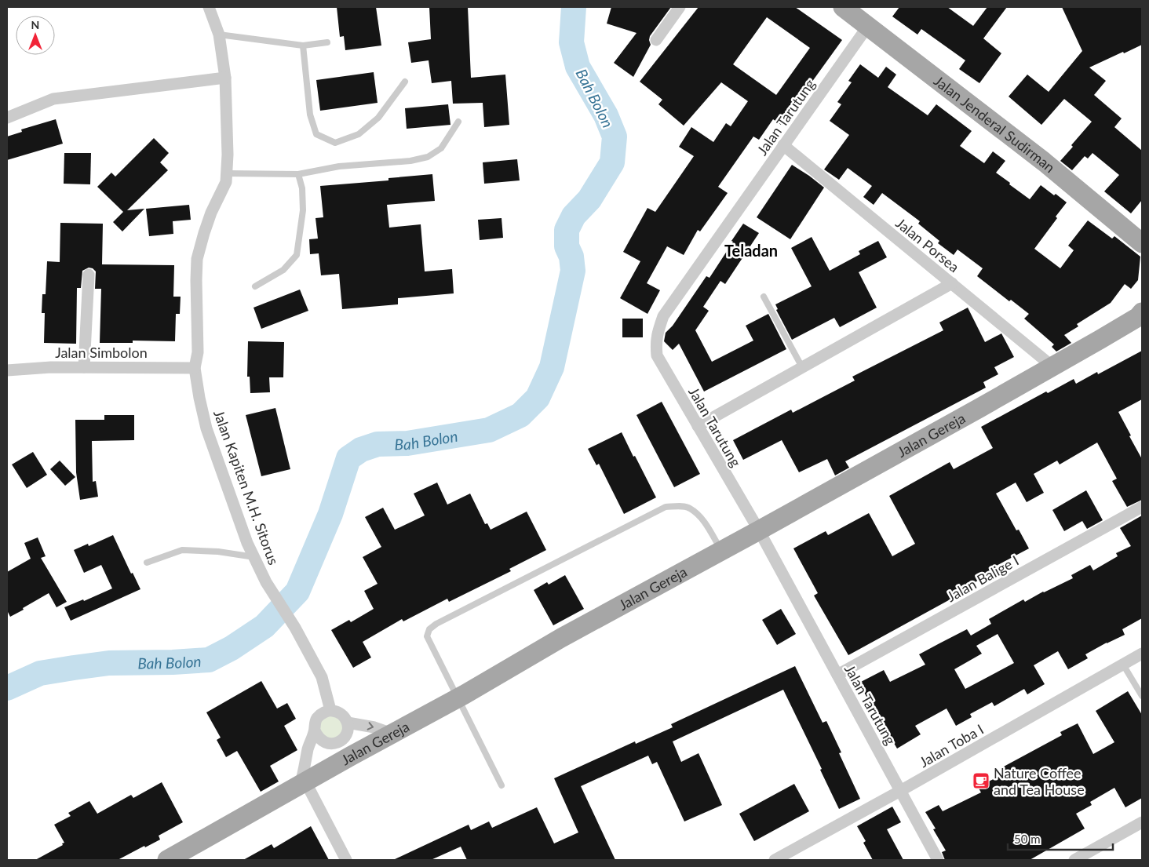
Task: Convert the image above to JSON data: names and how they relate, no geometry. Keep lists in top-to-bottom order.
{
  "streets": {
    "main road": ["Jalan Jenderal Sudirman", "Jalan Gereja"],
    "street": [
      "Jalan Tarutung",
      "Jalan Porsea",
      "Jalan Simbolon",
      "Jalan Kapiten M.H. Sitorus",
      "Jalan Balige I",
      "Jalan Toba I"
    ]
  },
  "crossings": [
    ["Jalan Tarutung", "Jalan Jenderal Sudirman"],
    ["Jalan Tarutung", "Jalan Porsea"],
    ["Jalan Tarutung", "Jalan Gereja"],
    ["Jalan Tarutung", "Jalan Balige I"],
    ["Jalan Tarutung", "Jalan Toba I"],
    ["Jalan Porsea", "Jalan Gereja"],
    ["Jalan Simbolon", "Jalan Kapiten M.H. Sitorus"],
    ["Jalan Gereja", "Jalan Kapiten M.H. Sitorus"]
  ],
  "districts": ["Teladan"],
  "water": ["Bah Bolon"],
  "places": {
    "cafe": ["Nature Coffee and Tea House"]
  },
  "scale_bar": "50 m",
  "north": "top"
}
